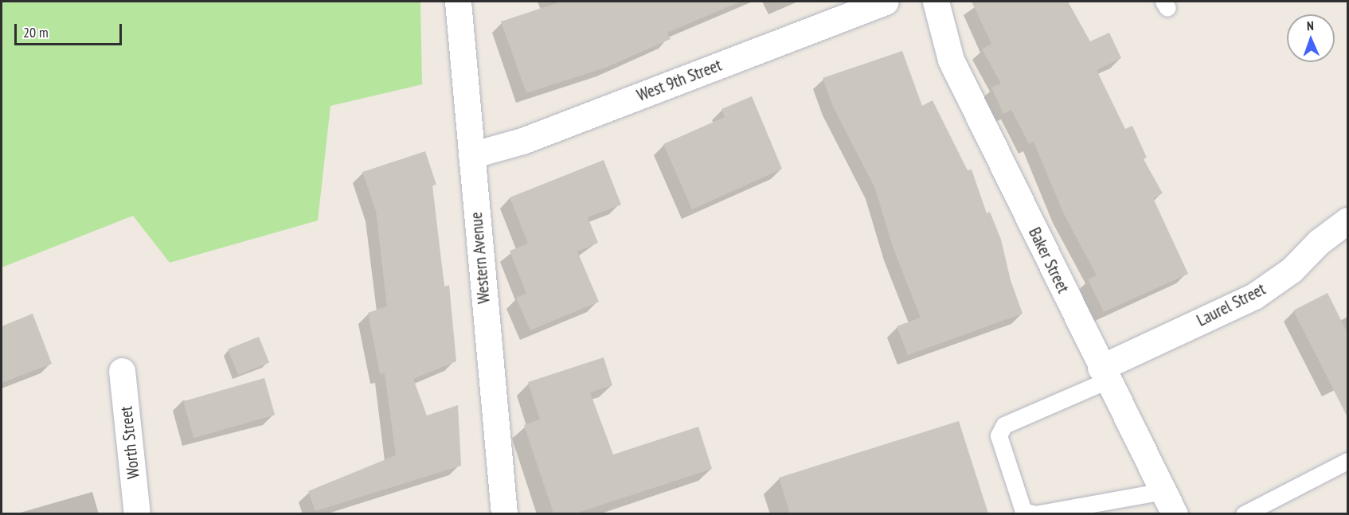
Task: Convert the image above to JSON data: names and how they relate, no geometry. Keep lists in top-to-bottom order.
{
  "streets": {
    "street": [
      "West 9th Street",
      "Western Avenue",
      "Baker Street",
      "Laurel Street",
      "Worth Street"
    ]
  },
  "crossings": [
    ["West 9th Street", "Western Avenue"],
    ["Baker Street", "Laurel Street"]
  ],
  "scale_bar": "20 m",
  "north": "top"
}
